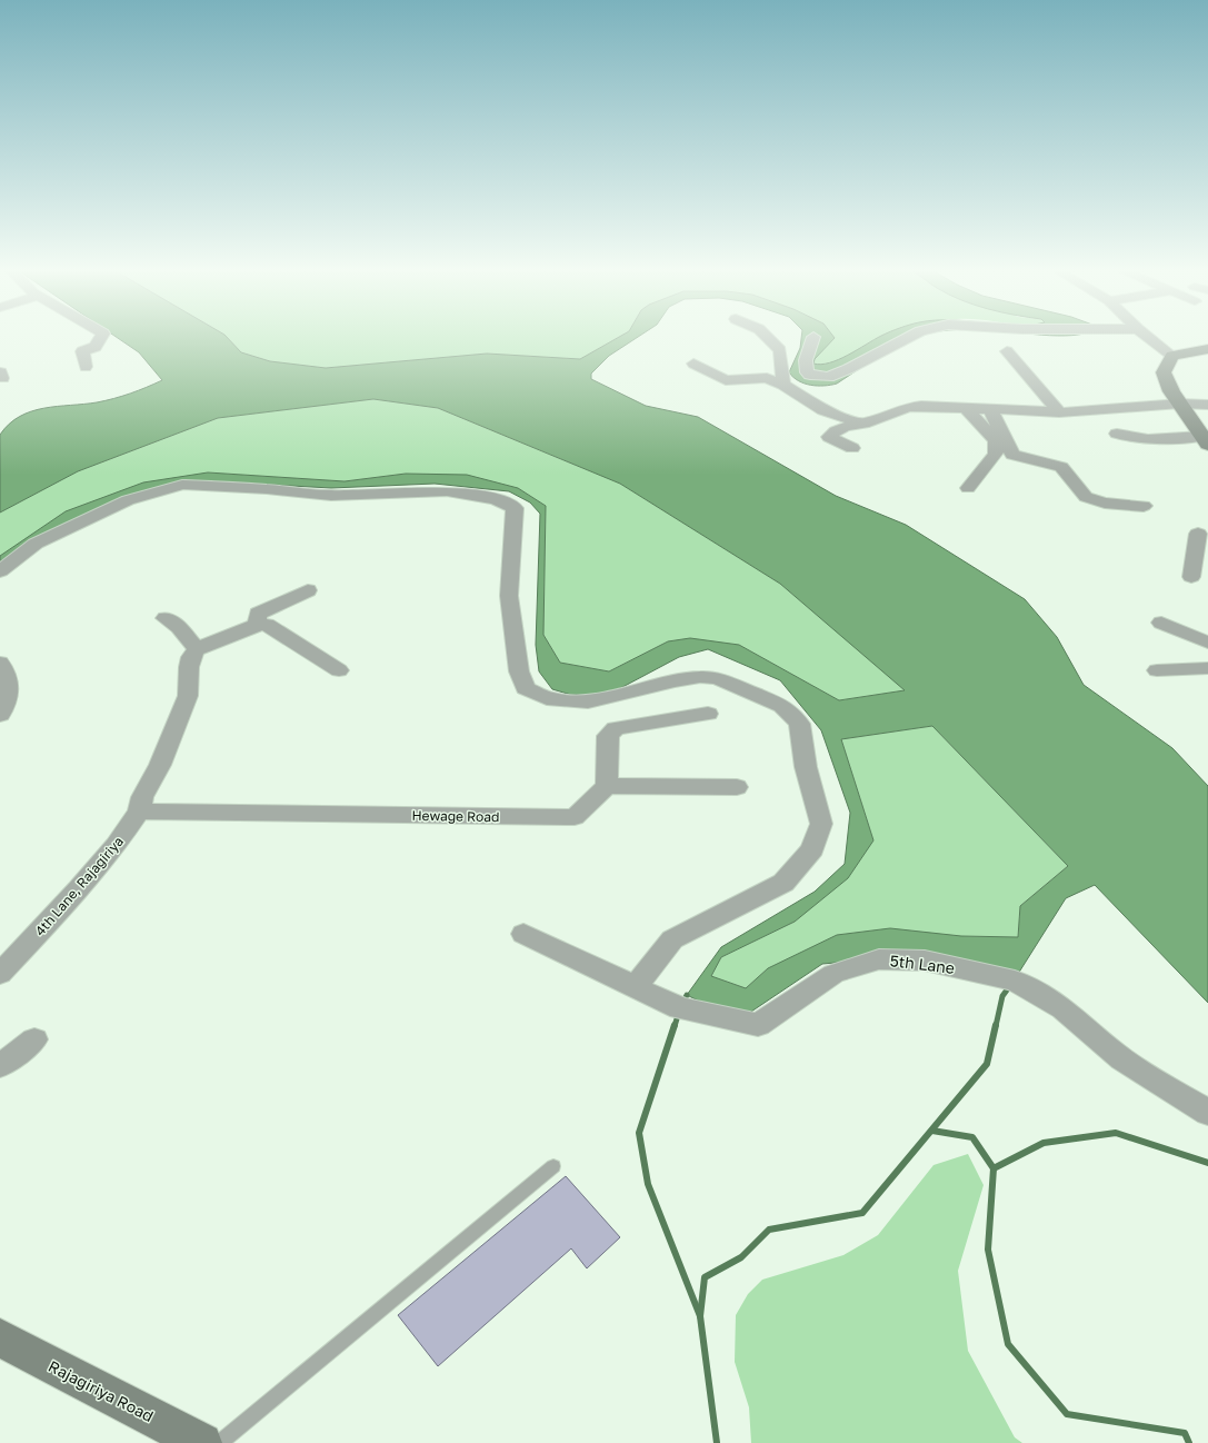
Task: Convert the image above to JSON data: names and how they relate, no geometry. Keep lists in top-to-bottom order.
{
  "streets": {
    "street": [
      "Hewage Road",
      "4th Lane, Rajagiriya",
      "5th Lane",
      "Rajagiriya Road"
    ]
  },
  "crossings": [
    ["Hewage Road", "4th Lane, Rajagiriya"]
  ]
}
